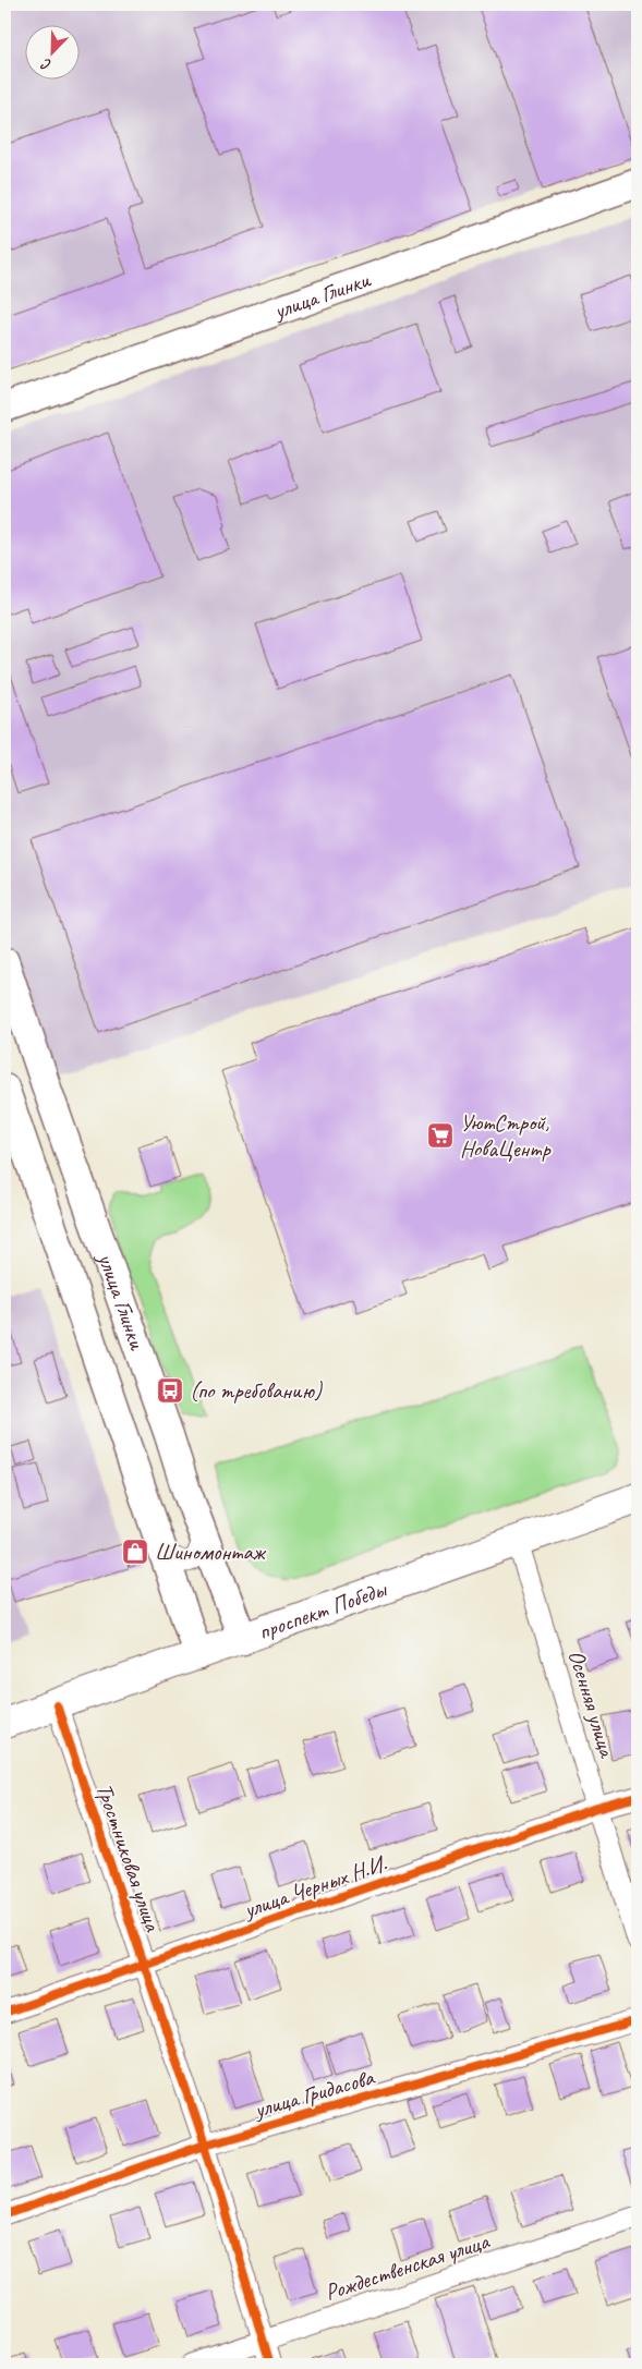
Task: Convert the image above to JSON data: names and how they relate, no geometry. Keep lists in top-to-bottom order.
{
  "streets": {
    "main road": ["улица Глинки", "проспект Победы"],
    "street": [
      "Осенняя улица",
      "Тростниковая улица",
      "улица Черных Н.И.",
      "улица Гридасова",
      "Рождественская улица"
    ]
  },
  "crossings": [
    ["улица Глинки", "проспект Победы"],
    ["проспект Победы", "Осенняя улица"],
    ["проспект Победы", "Тростниковая улица"],
    ["Осенняя улица", "улица Черных Н.И."],
    ["Тростниковая улица", "улица Черных Н.И."],
    ["Тростниковая улица", "улица Гридасова"],
    ["Тростниковая улица", "Рождественская улица"]
  ],
  "places": {
    "supermarket": ["УютСтрой, НоваЦентр"],
    "bus stop": ["(по требованию)"],
    "shop": ["Шиномонтаж"]
  },
  "north": "bottom left"
}
